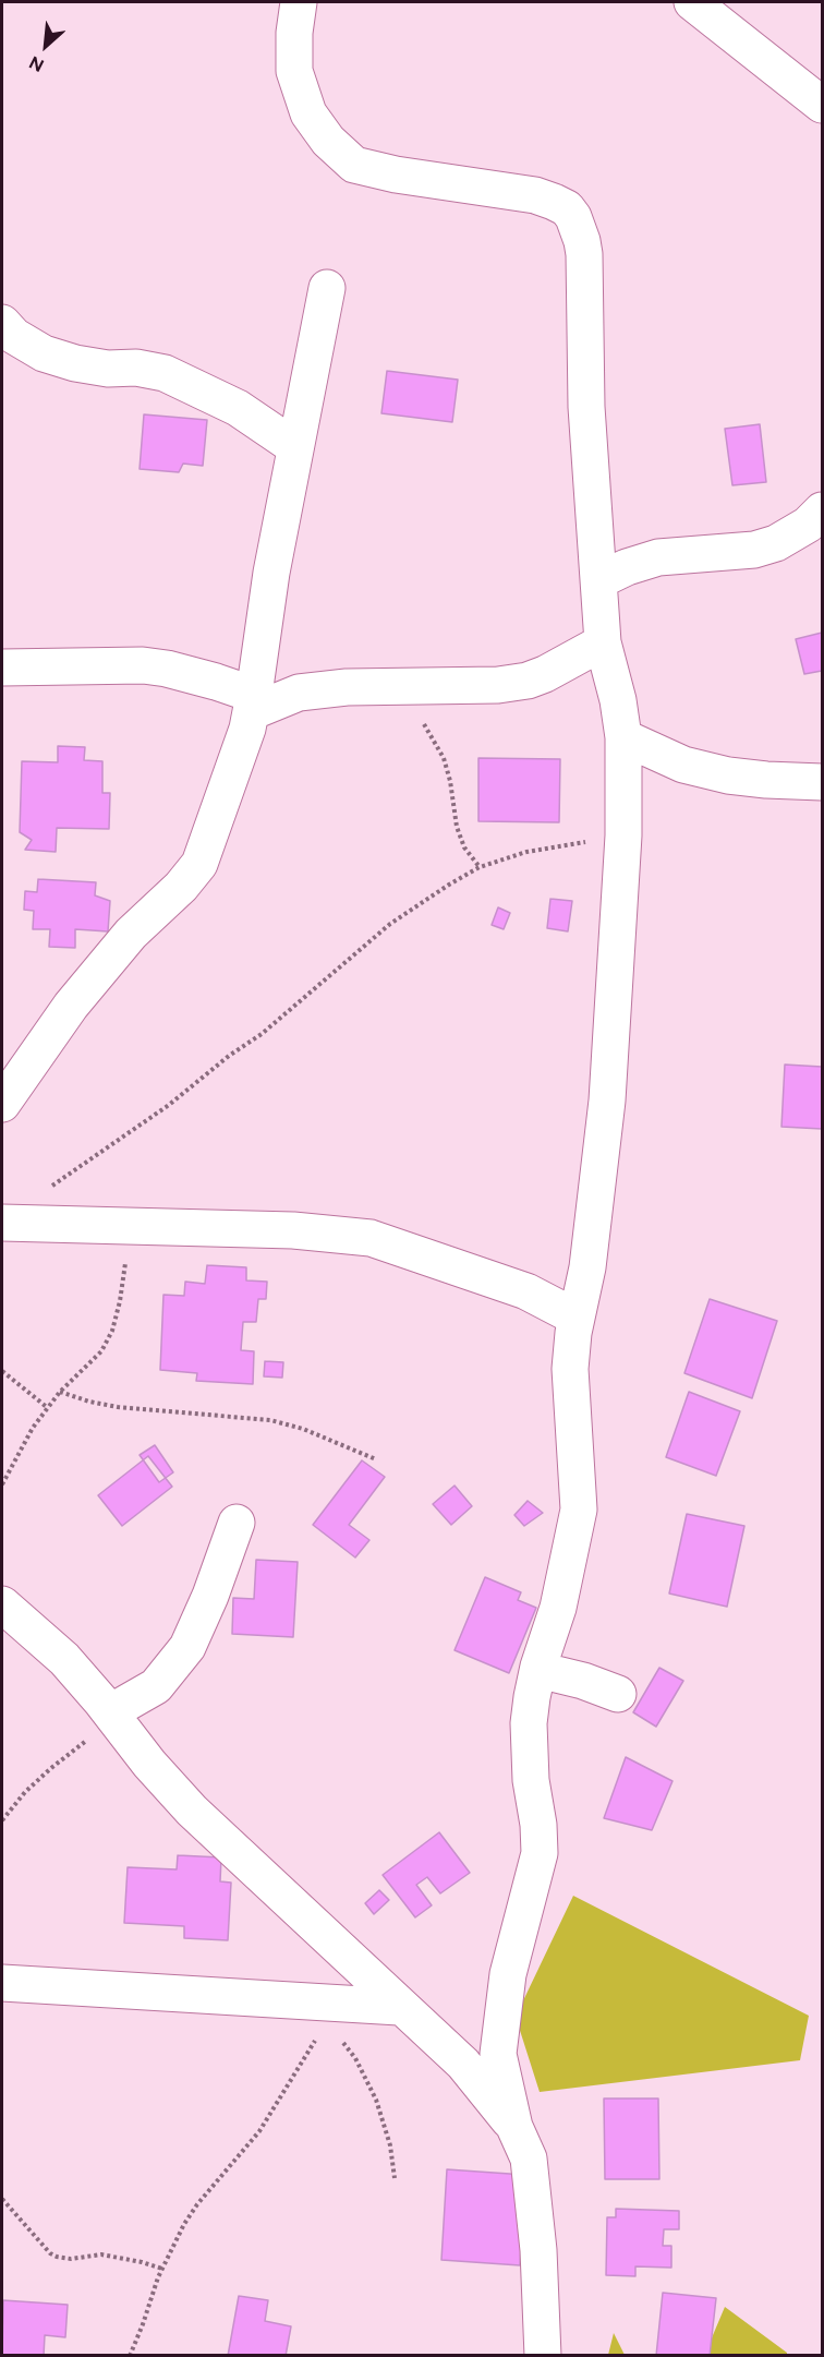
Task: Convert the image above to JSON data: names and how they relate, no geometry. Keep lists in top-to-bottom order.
{
  "north": "bottom left"
}
